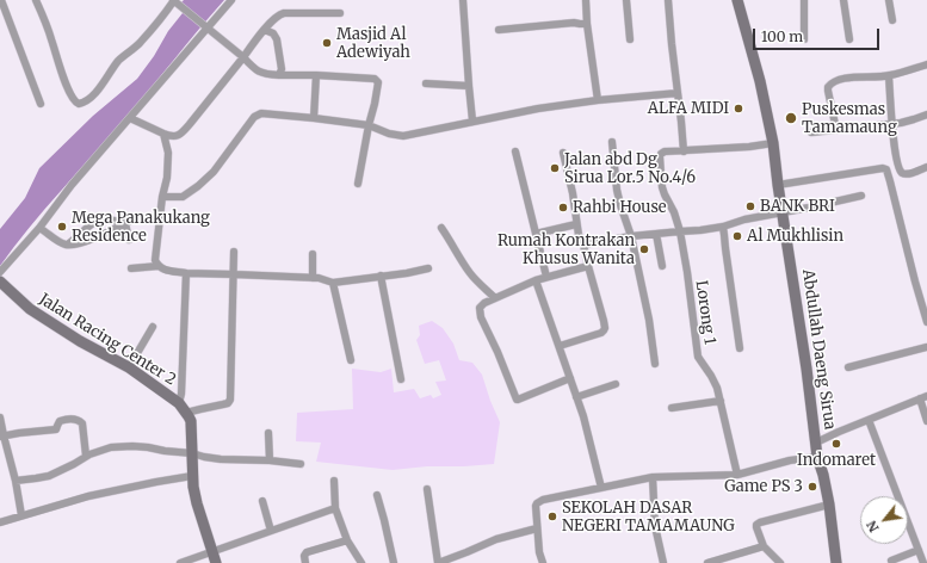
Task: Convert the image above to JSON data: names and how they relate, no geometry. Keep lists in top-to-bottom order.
{
  "streets": {
    "main road": ["Jalan Racing Center 2", "Abdullah Daeng Sirua"],
    "street": ["Lorong 1"]
  },
  "crossings": [
    ["Lorong 1", "Abdullah Daeng Sirua"]
  ],
  "places": [
    "Masjid Al Adewiyah",
    "ALFA MIDI",
    "Puskesmas Tamamaung",
    "Jalan abd Dg Sirua Lor.5 No.4/6",
    "BANK BRI",
    "Rahbi House",
    "Mega Panakukang Residence",
    "Al Mukhlisin",
    "Rumah Kontrakan Khusus Wanita",
    "Indomaret",
    "Game PS 3",
    "SEKOLAH DASAR NEGERI TAMAMAUNG"
  ],
  "scale_bar": "100 m",
  "north": "bottom left"
}
